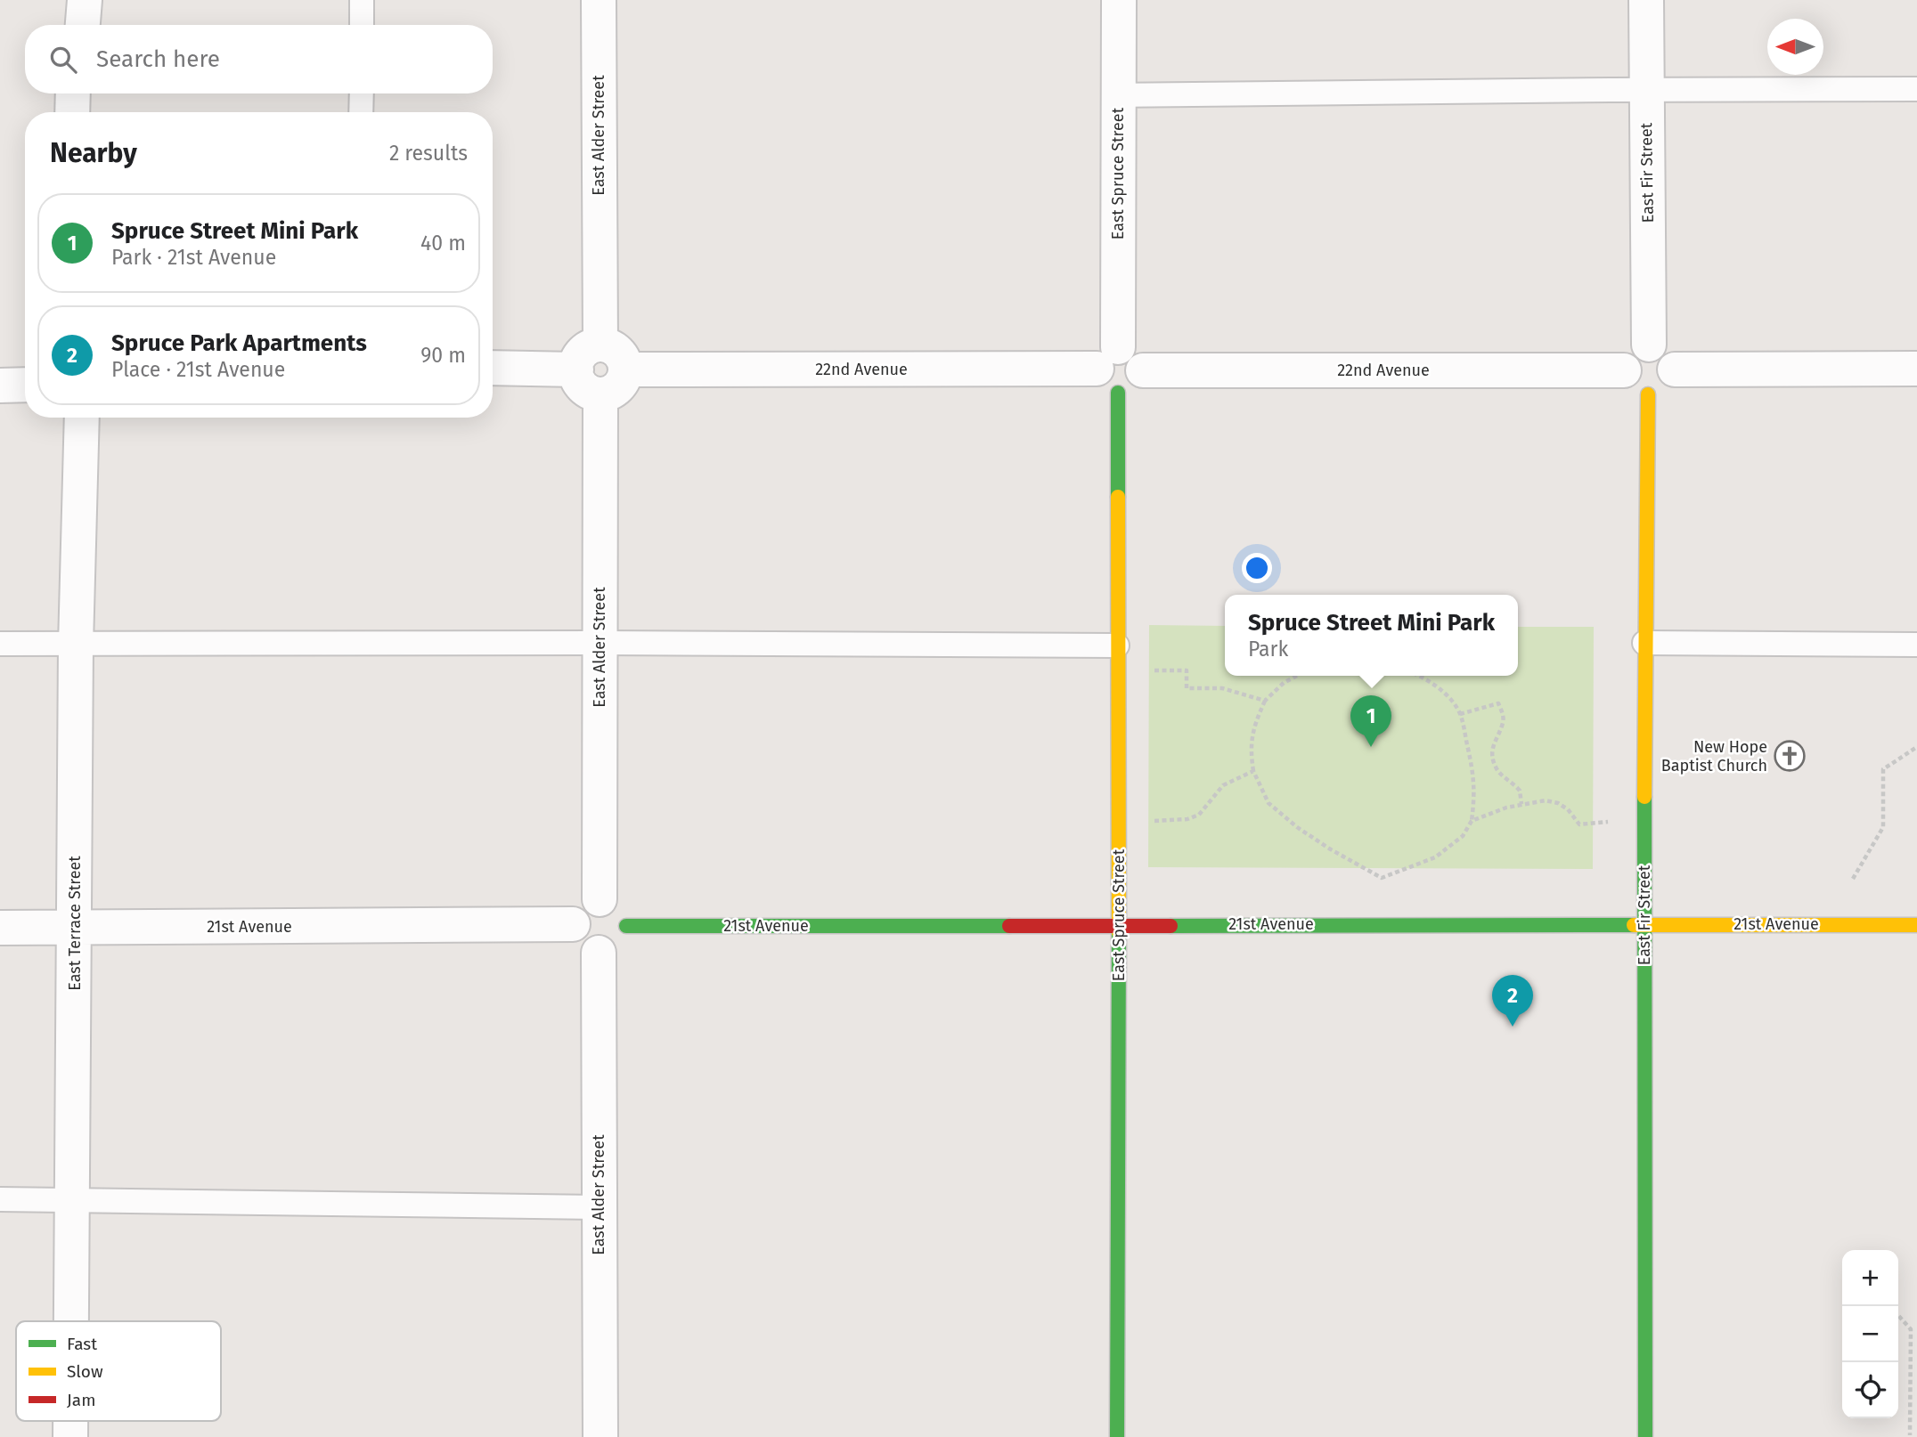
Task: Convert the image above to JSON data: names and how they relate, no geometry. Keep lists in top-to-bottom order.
{
  "streets": {
    "street": [
      "East Alder Street",
      "East Fir Street",
      "East Spruce Street",
      "22nd Avenue",
      "East Terrace Street",
      "21st Avenue"
    ]
  },
  "crossings": [
    ["East Alder Street", "22nd Avenue"],
    ["East Alder Street", "21st Avenue"],
    ["East Fir Street", "22nd Avenue"],
    ["East Fir Street", "21st Avenue"],
    ["East Spruce Street", "22nd Avenue"],
    ["East Spruce Street", "21st Avenue"],
    ["East Terrace Street", "21st Avenue"]
  ],
  "places": {
    "church": ["New Hope Baptist Church"]
  },
  "legend": ["Fast", "Slow", "Jam"],
  "north": "left",
  "page": {
    "search": "Search here",
    "heading": ["Nearby", "2 results"],
    "list": [
      {
        "mark": "1",
        "name": "Spruce Street Mini Park",
        "note": "Park · 21st Avenue",
        "value": "40 m"
      },
      {
        "mark": "2",
        "name": "Spruce Park Apartments",
        "note": "Place · 21st Avenue",
        "value": "90 m"
      }
    ],
    "popup": ["Spruce Street Mini Park", "Park"],
    "pins": ["1", "2"],
    "map_buttons": ["+", "−"]
  }
}
